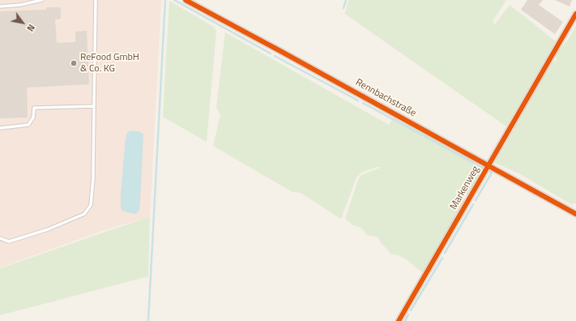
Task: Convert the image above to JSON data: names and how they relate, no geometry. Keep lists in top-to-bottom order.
{
  "streets": {
    "street": ["Rennbachstraße", "Markenweg"]
  },
  "crossings": [
    ["Rennbachstraße", "Markenweg"]
  ],
  "places": ["ReFood GmbH & Co. KG"],
  "north": "bottom right"
}
